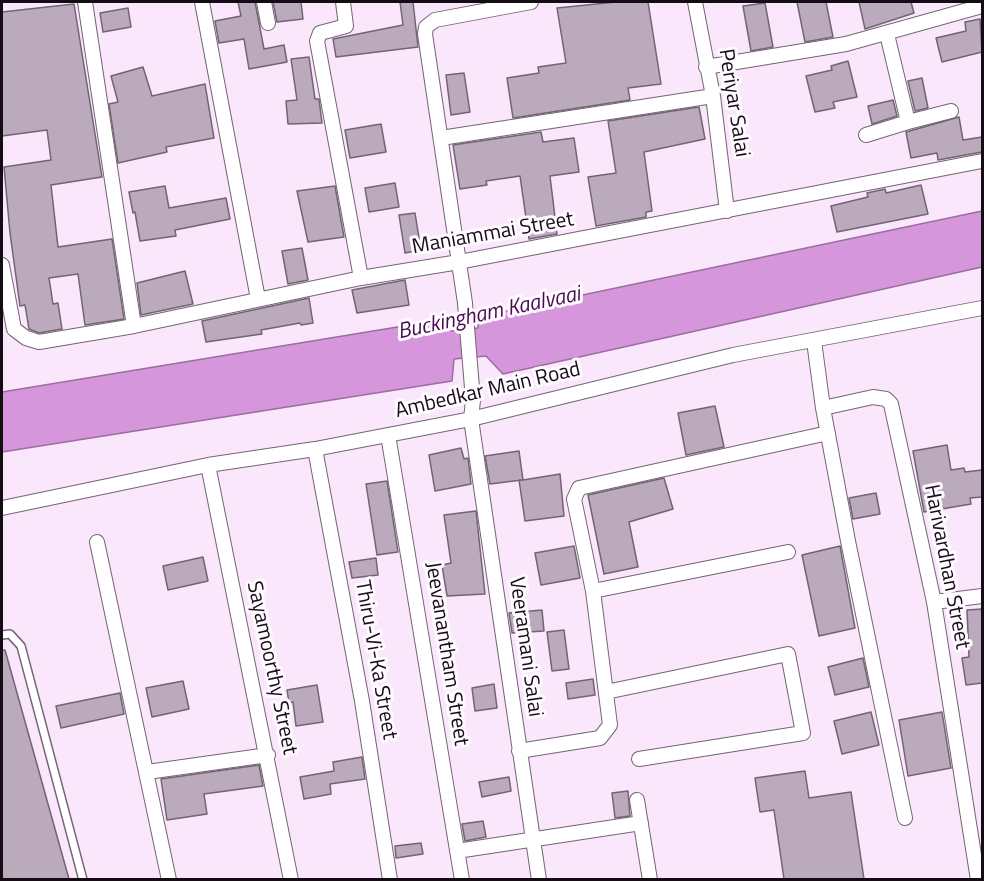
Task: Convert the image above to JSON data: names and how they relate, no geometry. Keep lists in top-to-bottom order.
{
  "streets": {
    "street": [
      "Periyar Salai",
      "Maniammai Street",
      "Ambedkar Main Road",
      "Harivardhan Street",
      "Veeramani Salai",
      "Jeevanantham Street",
      "Thiru-Vi-Ka Street",
      "Sayamoorthy Street"
    ]
  },
  "crossings": [
    ["Periyar Salai", "Maniammai Street"],
    ["Maniammai Street", "Veeramani Salai"],
    ["Ambedkar Main Road", "Veeramani Salai"],
    ["Ambedkar Main Road", "Jeevanantham Street"],
    ["Ambedkar Main Road", "Thiru-Vi-Ka Street"],
    ["Ambedkar Main Road", "Sayamoorthy Street"]
  ],
  "water": ["Buckingham Kaalvaai"]
}
